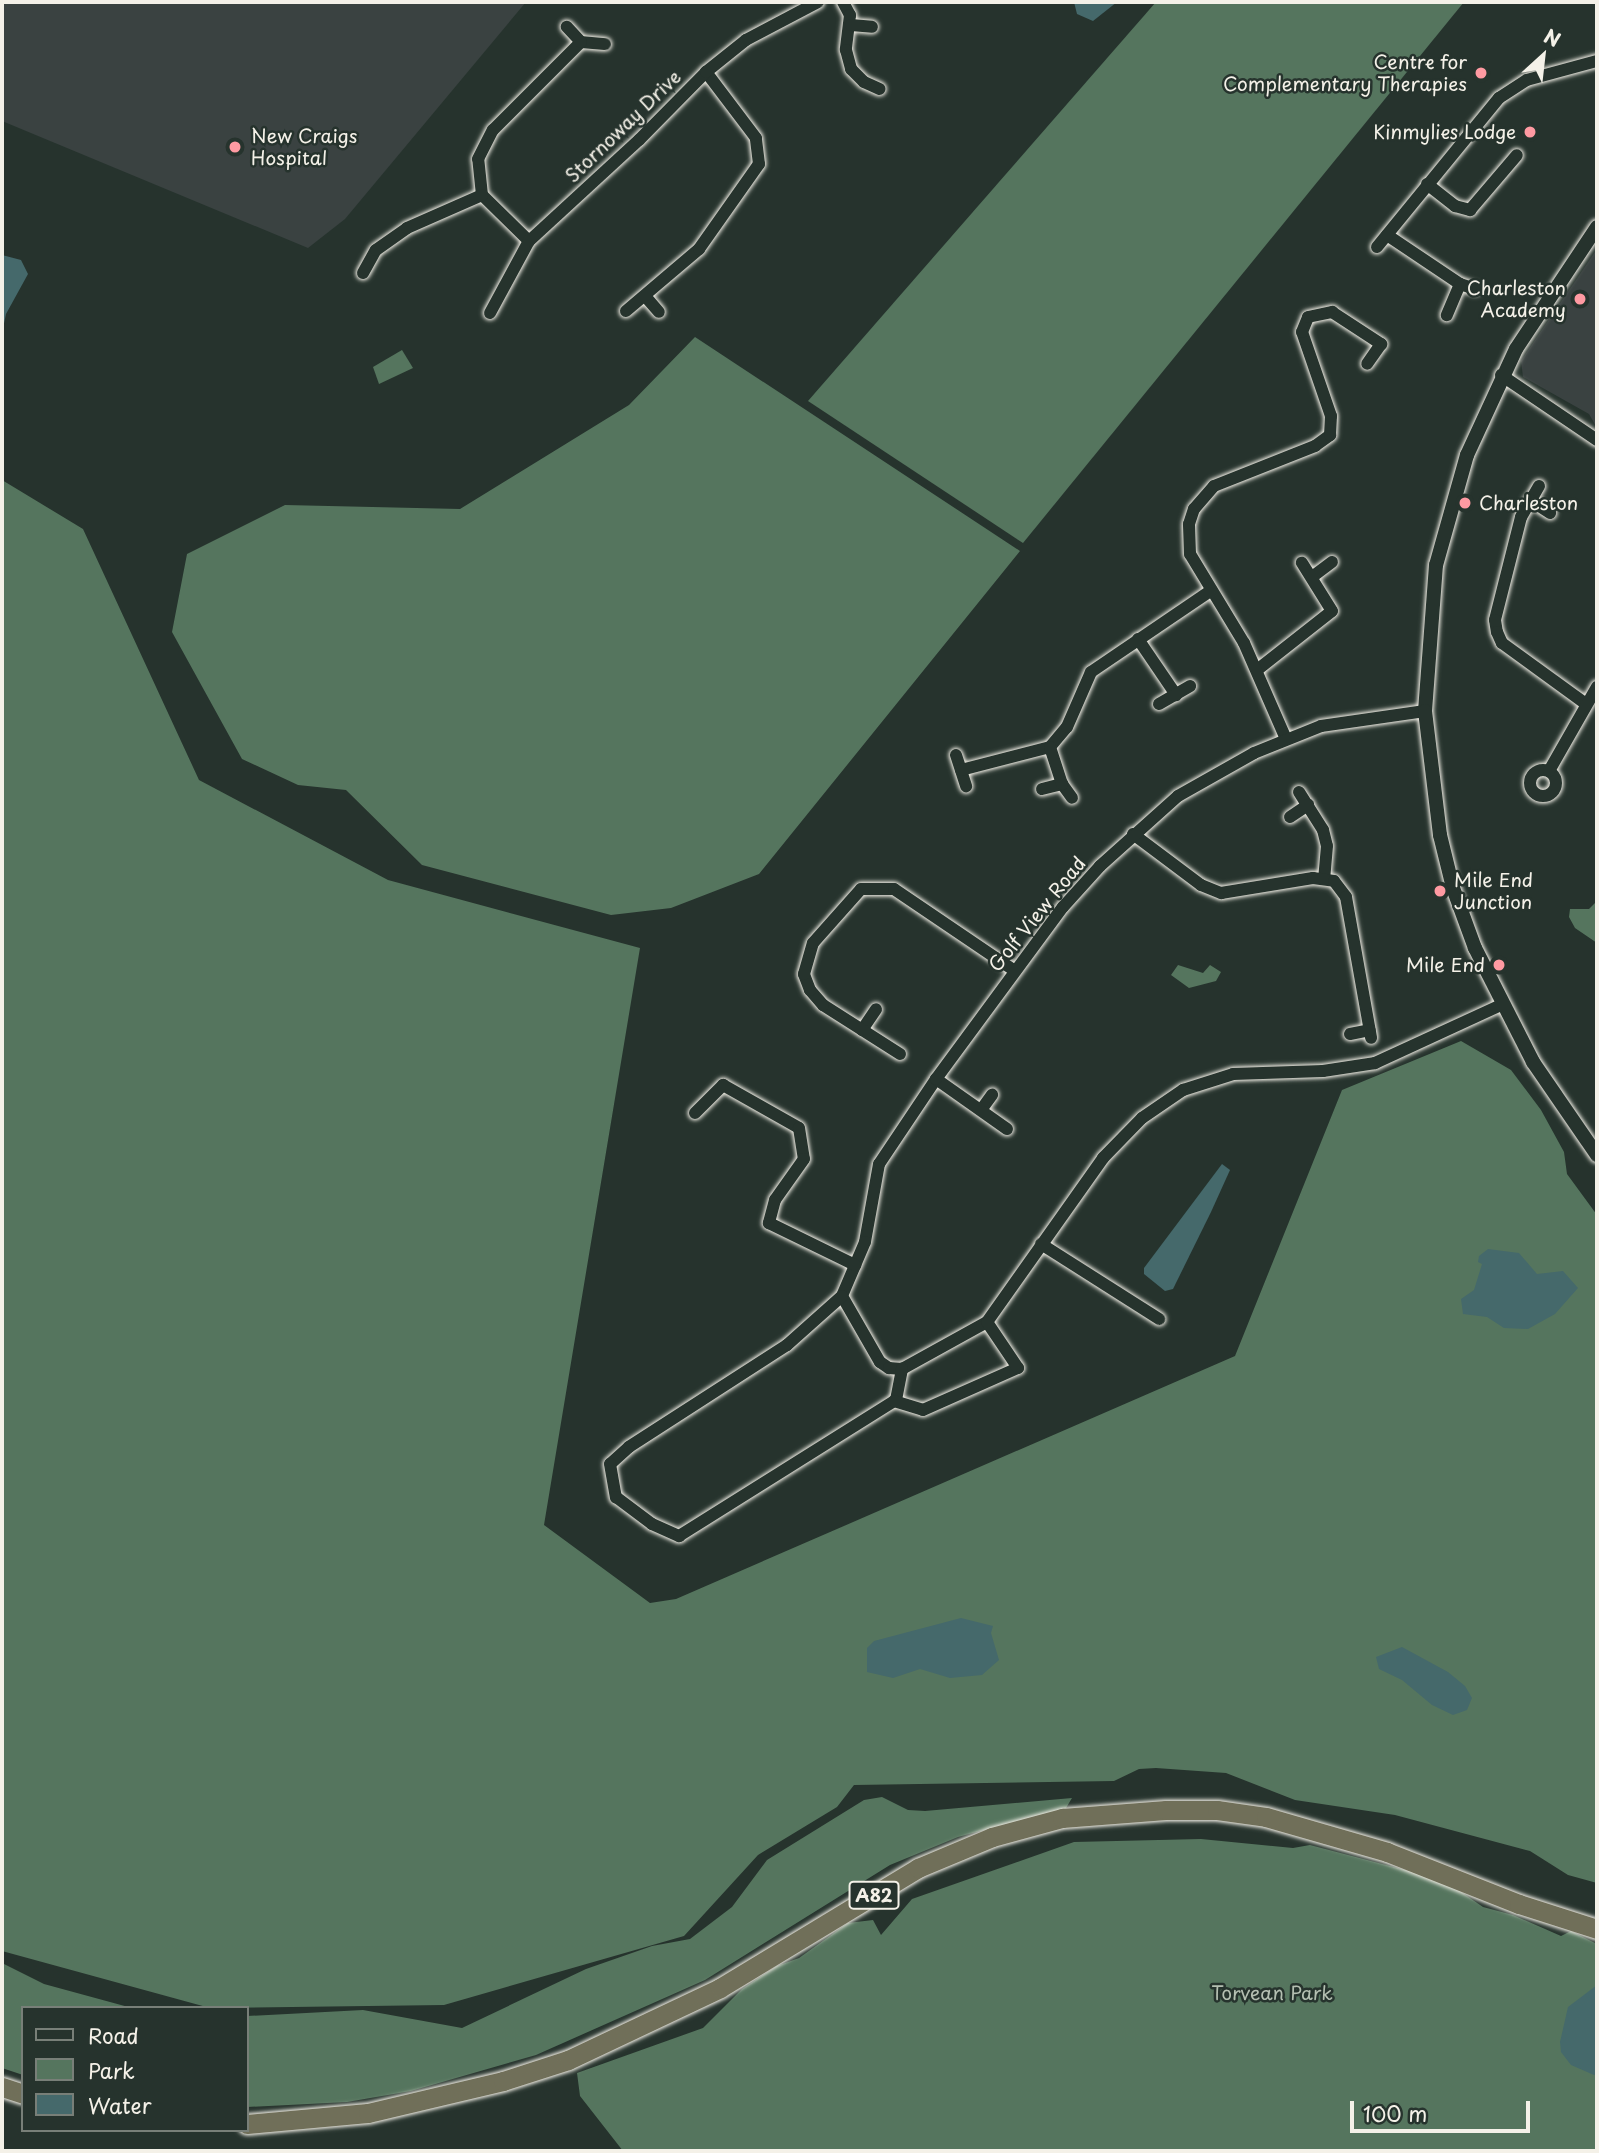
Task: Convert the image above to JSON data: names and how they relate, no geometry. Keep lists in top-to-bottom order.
{
  "streets": {
    "highway": ["A82"],
    "street": ["Stornoway Drive", "Golf View Road"]
  },
  "parks": ["Torvean Park"],
  "places": [
    "Centre for Complementary Therapies",
    "Kinmylies Lodge",
    "New Craigs Hospital",
    "Charleston Academy",
    "Charleston",
    "Mile End Junction",
    "Mile End"
  ],
  "legend": ["Road", "Park", "Water"],
  "scale_bar": "100 m",
  "north": "top right"
}
